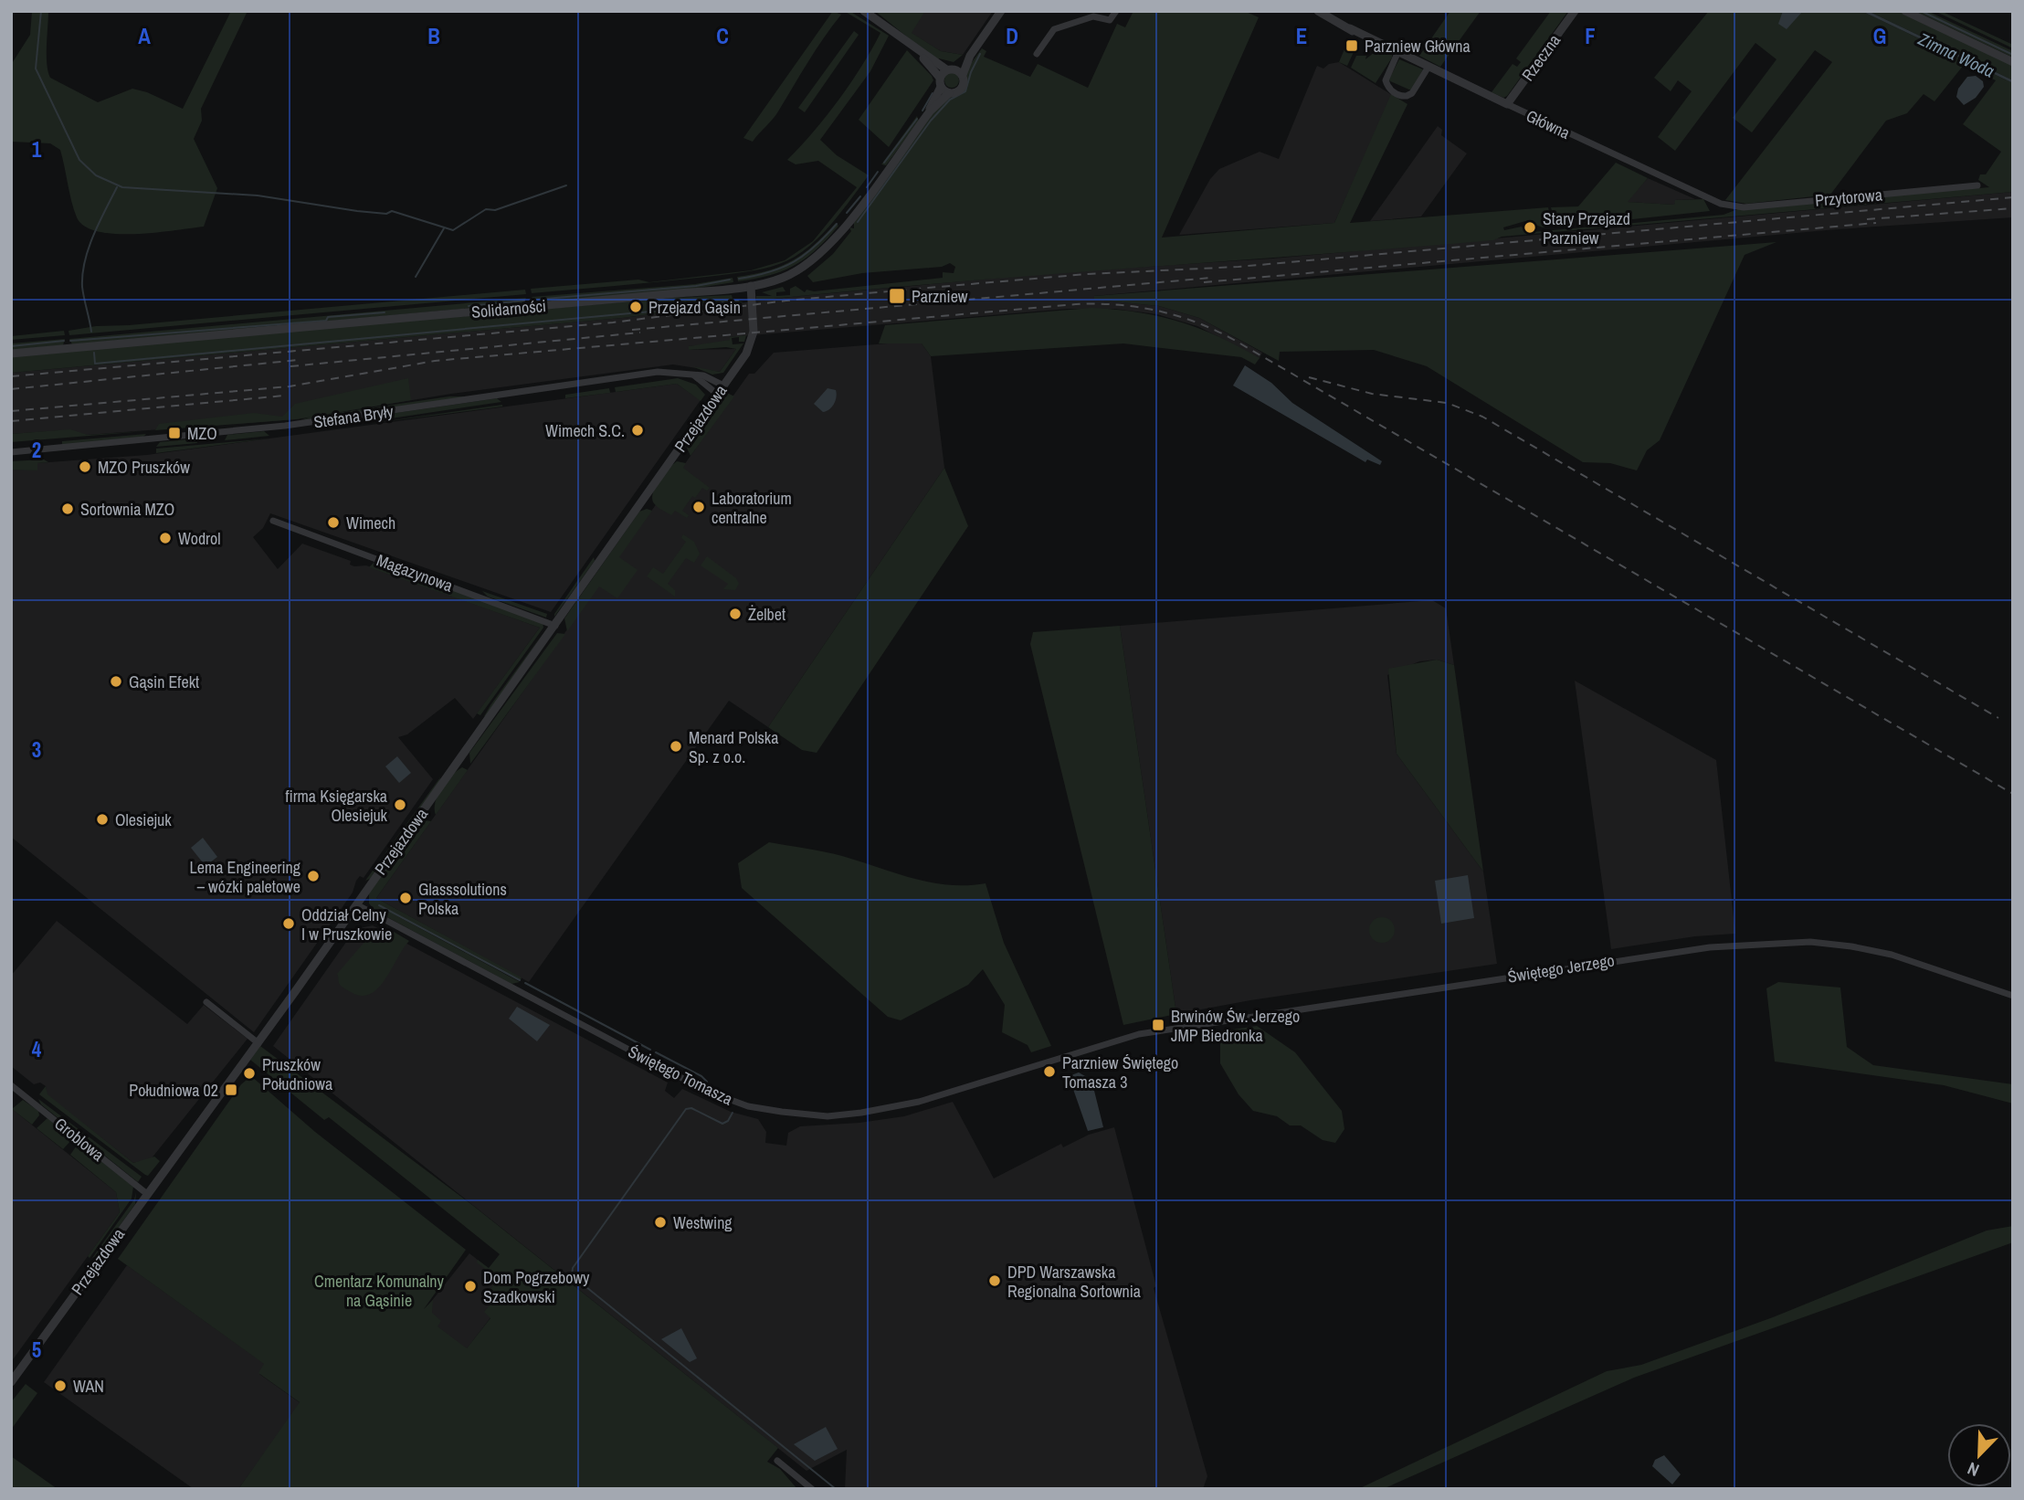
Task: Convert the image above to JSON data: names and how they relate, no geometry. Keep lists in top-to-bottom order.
{
  "streets": {
    "street": [
      "Rzeczna",
      "Główna",
      "Przytorowa",
      "Solidarności",
      "Stefana Bryły",
      "Przejazdowa",
      "Magazynowa",
      "Świętego Jerzego",
      "Świętego Tomasza",
      "Groblowa"
    ]
  },
  "crossings": [
    ["Rzeczna", "Główna"],
    ["Główna", "Przytorowa"],
    ["Solidarności", "Przejazdowa"],
    ["Stefana Bryły", "Przejazdowa"],
    ["Przejazdowa", "Magazynowa"],
    ["Przejazdowa", "Świętego Tomasza"],
    ["Przejazdowa", "Groblowa"],
    ["Świętego Jerzego", "Świętego Tomasza"]
  ],
  "water": ["Zimna Woda"],
  "parks": ["Cmentarz Komunalny na Gąsinie"],
  "places": {
    "transit": [
      "Parzniew Główna",
      "Parzniew",
      "MZO",
      "Brwinów Św. Jerzego JMP Biedronka",
      "Południowa 02"
    ],
    "other": [
      "Stary Przejazd Parzniew",
      "Przejazd Gąsin",
      "Wimech S.C.",
      "MZO Pruszków",
      "Laboratorium centralne",
      "Sortownia MZO",
      "Wimech",
      "Wodrol",
      "Żelbet",
      "Gąsin Efekt",
      "Menard Polska Sp. z o.o.",
      "firma Księgarska Olesiejuk",
      "Olesiejuk",
      "Lema Engineering – wózki paletowe",
      "Glasssolutions Polska",
      "Oddział Celny I w Pruszkowie",
      "Parzniew Świętego Tomasza 3",
      "Pruszków Południowa",
      "Westwing",
      "DPD Warszawska Regionalna Sortownia",
      "Dom Pogrzebowy Szadkowski",
      "WAN"
    ]
  },
  "north": "bottom left",
  "grid": {
    "columns": [
      "A",
      "B",
      "C",
      "D",
      "E",
      "F",
      "G"
    ],
    "rows": [
      "1",
      "2",
      "3",
      "4",
      "5"
    ]
  }
}
